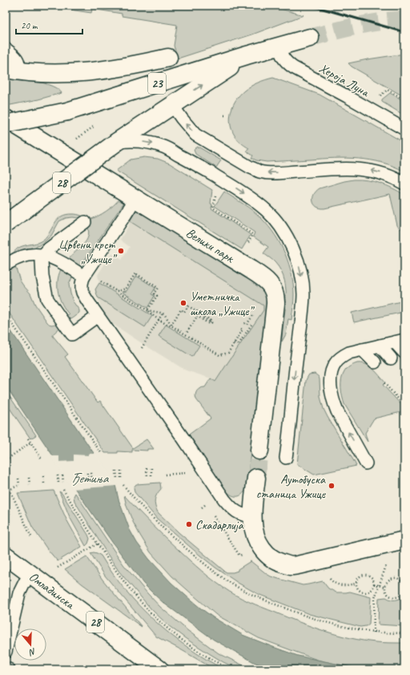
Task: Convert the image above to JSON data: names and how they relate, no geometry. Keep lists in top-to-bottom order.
{
  "streets": {
    "street": [
      "23",
      "28",
      "Велики парк",
      "Омладинска"
    ],
    "lane": ["Хероја Луна"]
  },
  "crossings": [
    ["Хероја Луна", "23"],
    ["23", "28"]
  ],
  "water": ["Ђетиња"],
  "places": [
    "Црвени крст „Ужице”",
    "Уметничка школа „Ужице”",
    "Аутобуска станица Ужице",
    "Скадарлија"
  ],
  "scale_bar": "20 m",
  "north": "bottom"
}
